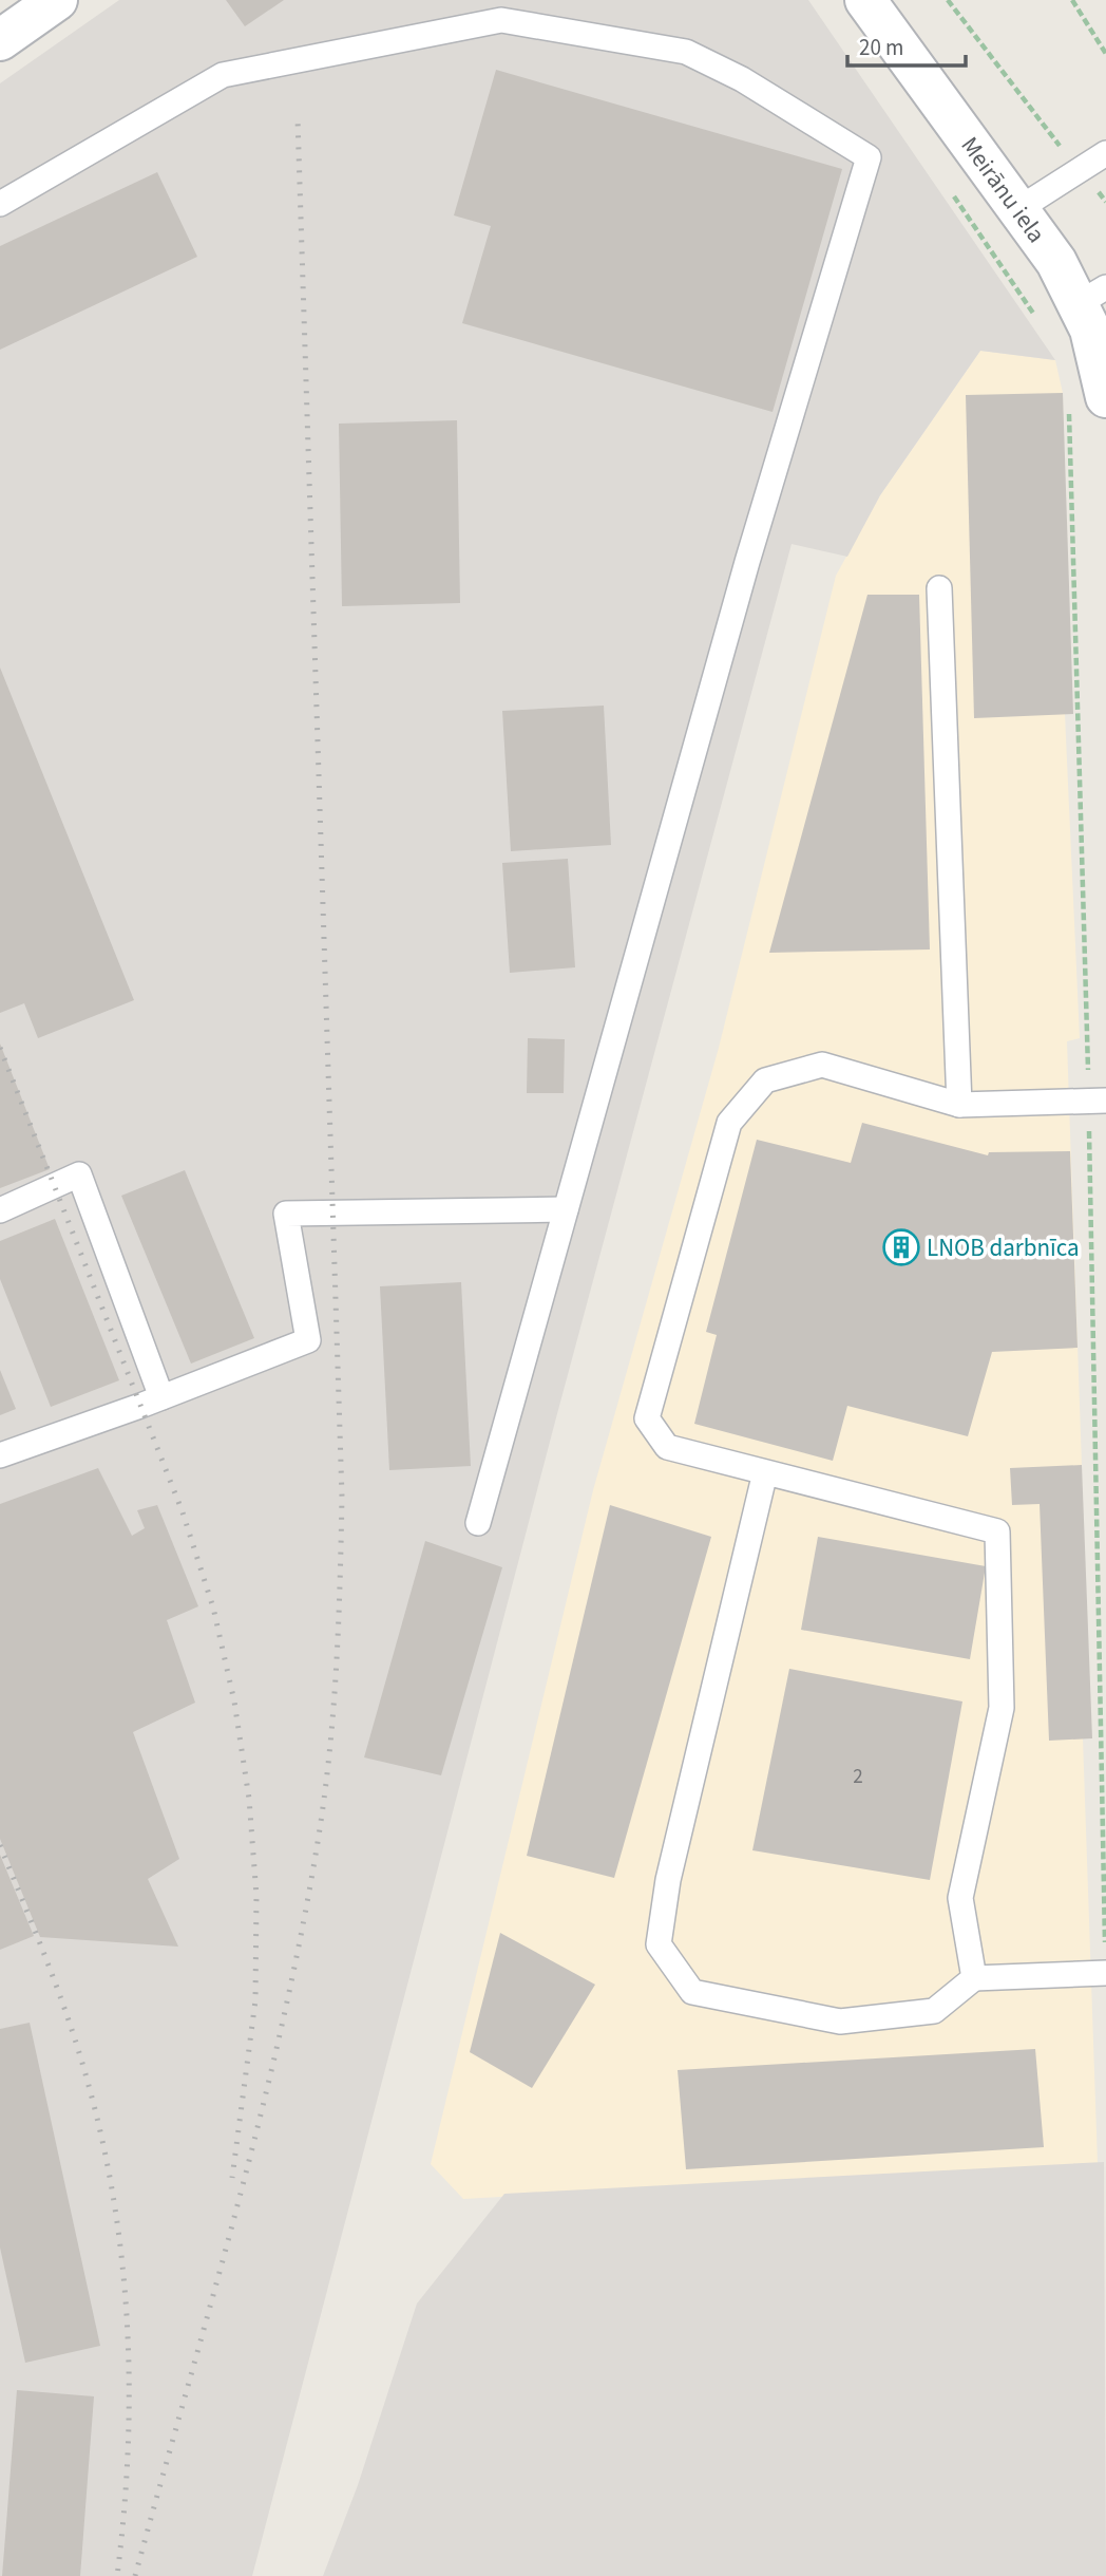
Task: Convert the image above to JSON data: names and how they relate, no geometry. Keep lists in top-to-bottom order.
{
  "streets": {
    "street": ["Meirānu iela"]
  },
  "places": {
    "building": ["LNOB darbnīca"]
  },
  "house_numbers": ["2"],
  "scale_bar": "20 m"
}
